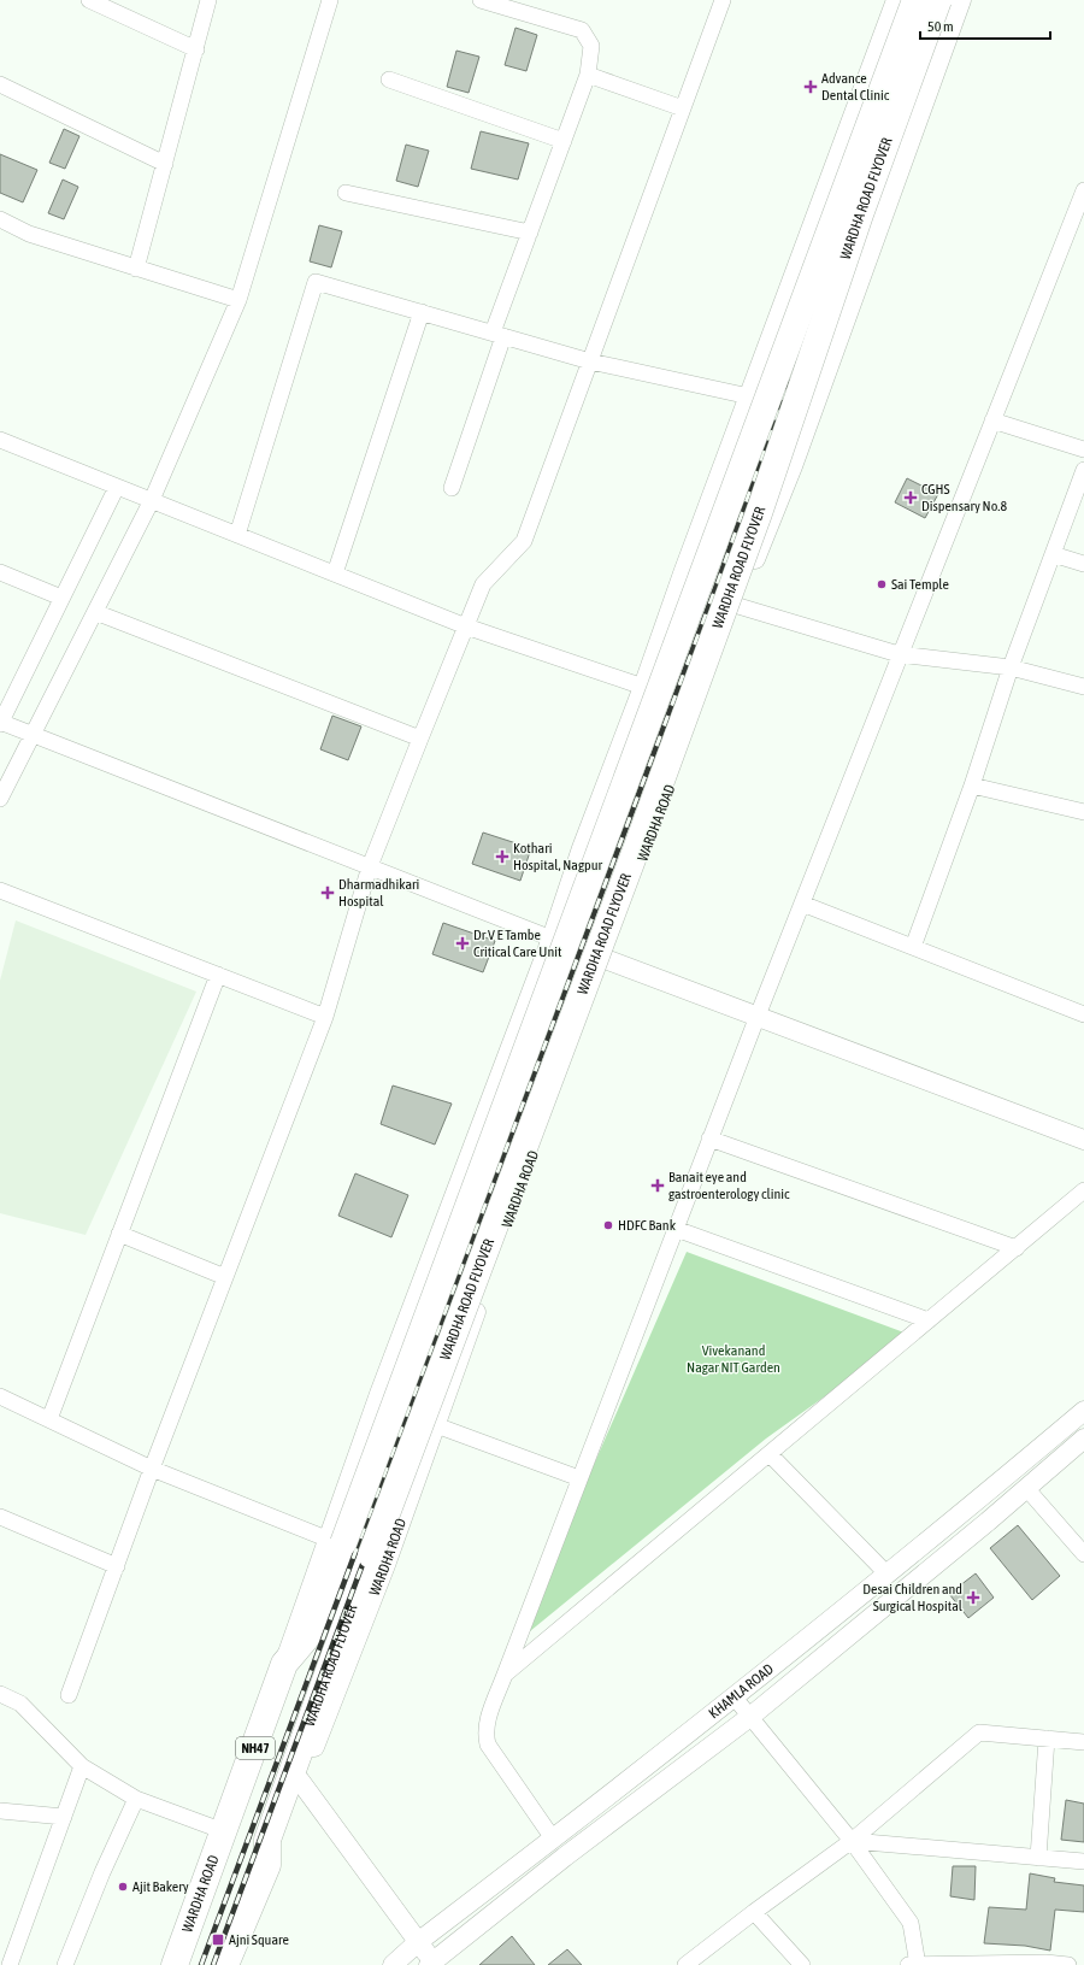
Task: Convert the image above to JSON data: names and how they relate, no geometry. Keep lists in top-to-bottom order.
{
  "streets": {
    "highway": ["WARDHA ROAD FLYOVER", "WARDHA ROAD", "NH47"],
    "street": ["KHAMLA ROAD"]
  },
  "crossings": [
    ["WARDHA ROAD FLYOVER", "WARDHA ROAD"],
    ["WARDHA ROAD", "NH47"]
  ],
  "parks": ["Vivekanand Nagar NIT Garden"],
  "places": {
    "health": [
      "Advance Dental Clinic",
      "CGHS Dispensary No.8",
      "Kothari Hospital, Nagpur",
      "Dharmadhikari Hospital",
      "Dr V E Tambe Critical Care Unit",
      "Banait eye and gastroenterology clinic",
      "Desai Children and Surgical Hospital"
    ],
    "other": ["Sai Temple", "HDFC Bank", "Ajit Bakery"],
    "transit": ["Ajni Square"]
  },
  "scale_bar": "50 m"
}
